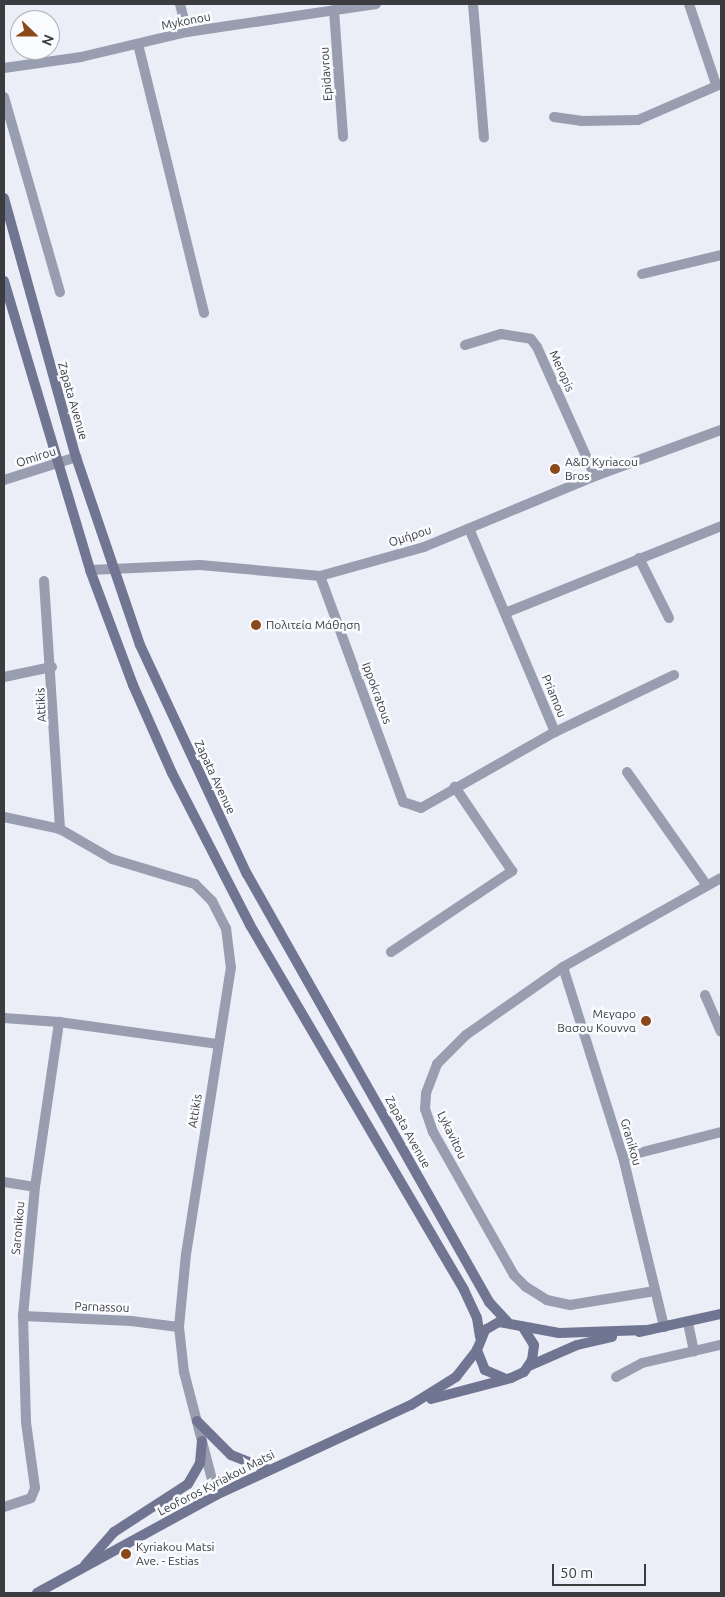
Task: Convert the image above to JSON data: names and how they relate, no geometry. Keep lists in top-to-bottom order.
{
  "streets": {
    "main road": ["Zapata Avenue", "Leoforos Kyriakou Matsi"],
    "street": [
      "Mykonou",
      "Epidavrou",
      "Meropis",
      "Omirou",
      "Ομήρου",
      "Ippokratous",
      "Priamou",
      "Attikis",
      "Lykavitou",
      "Granikou",
      "Saronikou",
      "Parnassou"
    ]
  },
  "crossings": [
    ["Mykonou", "Epidavrou"],
    ["Meropis", "Ομήρου"],
    ["Zapata Avenue", "Omirou"],
    ["Zapata Avenue", "Ομήρου"],
    ["Zapata Avenue", "Leoforos Kyriakou Matsi"],
    ["Ομήρου", "Ippokratous"],
    ["Ομήρου", "Priamou"],
    ["Ippokratous", "Priamou"],
    ["Attikis", "Parnassou"],
    ["Attikis", "Leoforos Kyriakou Matsi"],
    ["Lykavitou", "Granikou"],
    ["Granikou", "Leoforos Kyriakou Matsi"],
    ["Saronikou", "Parnassou"]
  ],
  "places": [
    "A&D Kyriacou Bros",
    "Πολιτεία Μάθηση",
    "Μεγαρο Βασου Κουννα",
    "Kyriakou Matsi Ave. - Estias"
  ],
  "scale_bar": "50 m",
  "north": "right"
}
